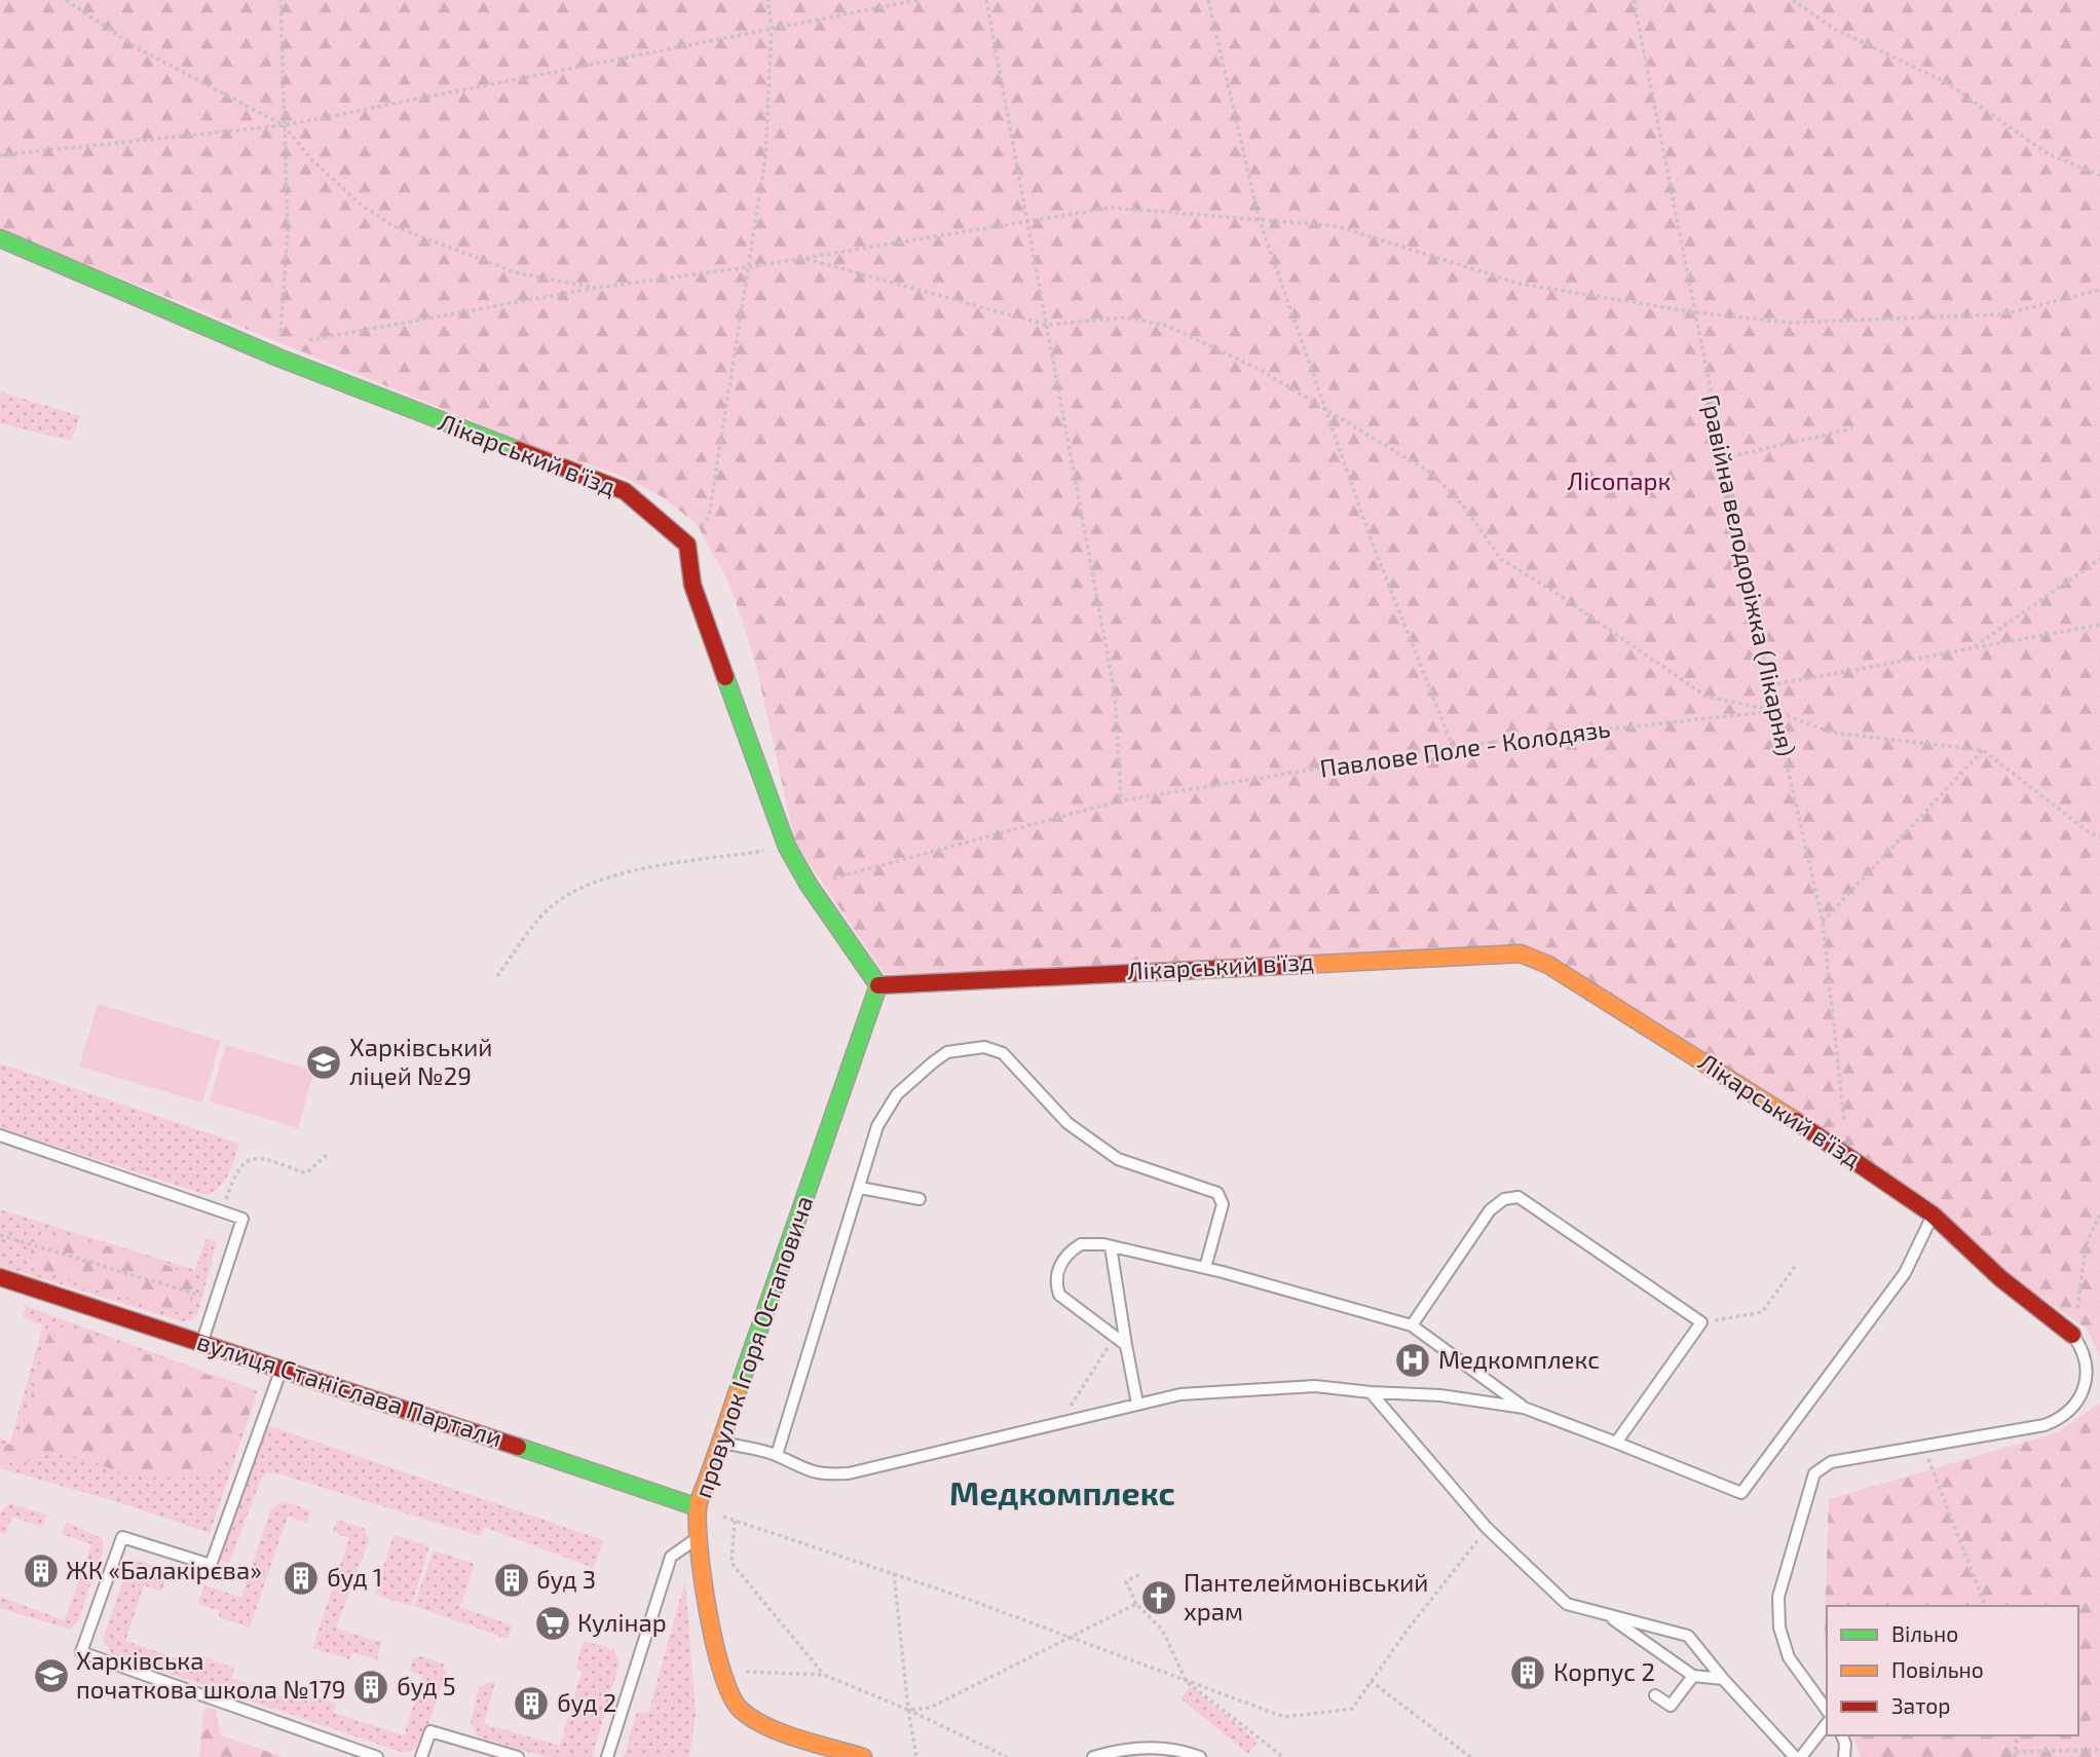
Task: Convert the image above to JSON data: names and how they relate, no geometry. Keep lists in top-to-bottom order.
{
  "streets": {
    "street": ["Лікарський в'їзд", "провулок Ігоря Остаповича", "вулиця Станіслава Партали"],
    "path": ["Гравійна велодоріжка (Лікарня)", "Павлове Поле - Колодязь"]
  },
  "crossings": [
    ["Лікарський в'їзд", "Гравійна велодоріжка (Лікарня)"],
    ["Лікарський в'їзд", "провулок Ігоря Остаповича"],
    ["Гравійна велодоріжка (Лікарня)", "Павлове Поле - Колодязь"],
    ["провулок Ігоря Остаповича", "вулиця Станіслава Партали"]
  ],
  "districts": ["Медкомплекс"],
  "parks": ["Лісопарк"],
  "places": {
    "school or university": ["Харківський ліцей №29", "Харківська початкова школа №179"],
    "hospital": ["Медкомплекс"],
    "building": [
      "ЖК «Балакірєва»",
      "буд 1",
      "буд 3",
      "Корпус 2",
      "буд 5",
      "буд 2"
    ],
    "church": ["Пантелеймонівський храм"],
    "supermarket": ["Кулінар"]
  },
  "legend": ["Вільно", "Повільно", "Затор"]
}
